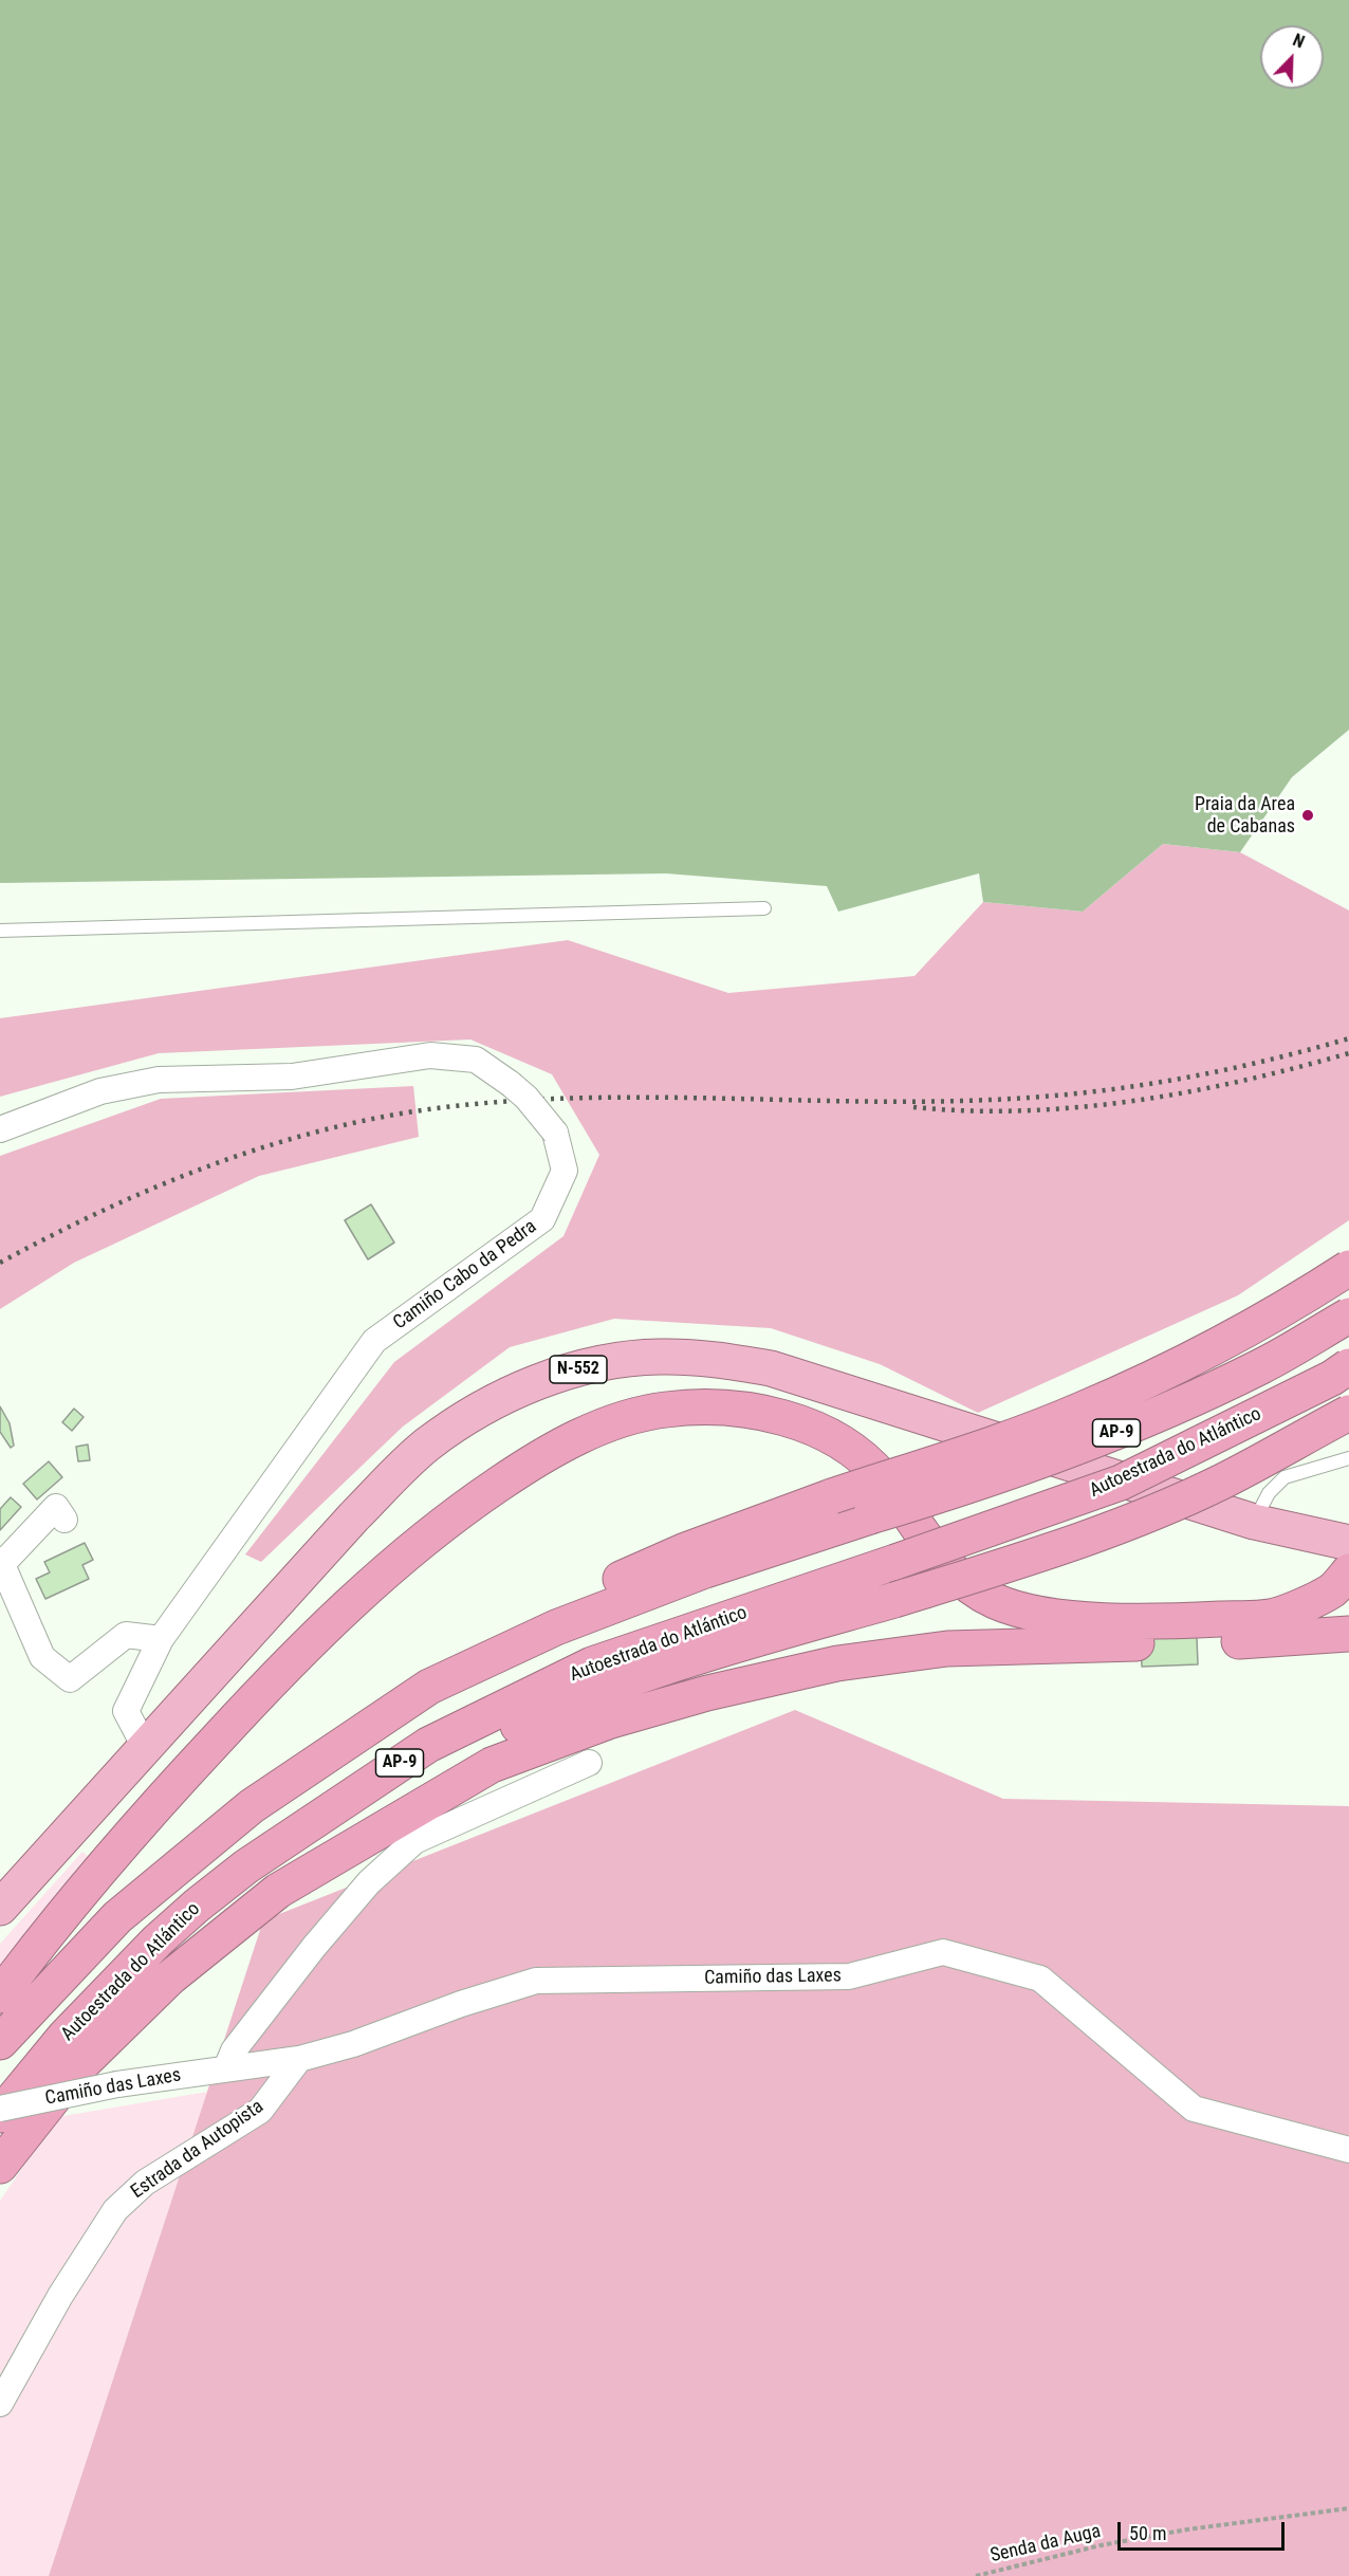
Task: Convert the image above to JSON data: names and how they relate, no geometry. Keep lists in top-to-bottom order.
{
  "streets": {
    "highway": ["N-552", "AP-9", "Autoestrada do Atlántico"],
    "street": ["Camiño Cabo da Pedra", "Camiño das Laxes", "Estrada da Autopista"],
    "path": ["Senda da Auga"]
  },
  "crossings": [
    ["Camiño Cabo da Pedra", "N-552"],
    ["Camiño das Laxes", "Estrada da Autopista"]
  ],
  "places": ["Praia da Area de Cabanas"],
  "scale_bar": "50 m",
  "north": "top right"
}
